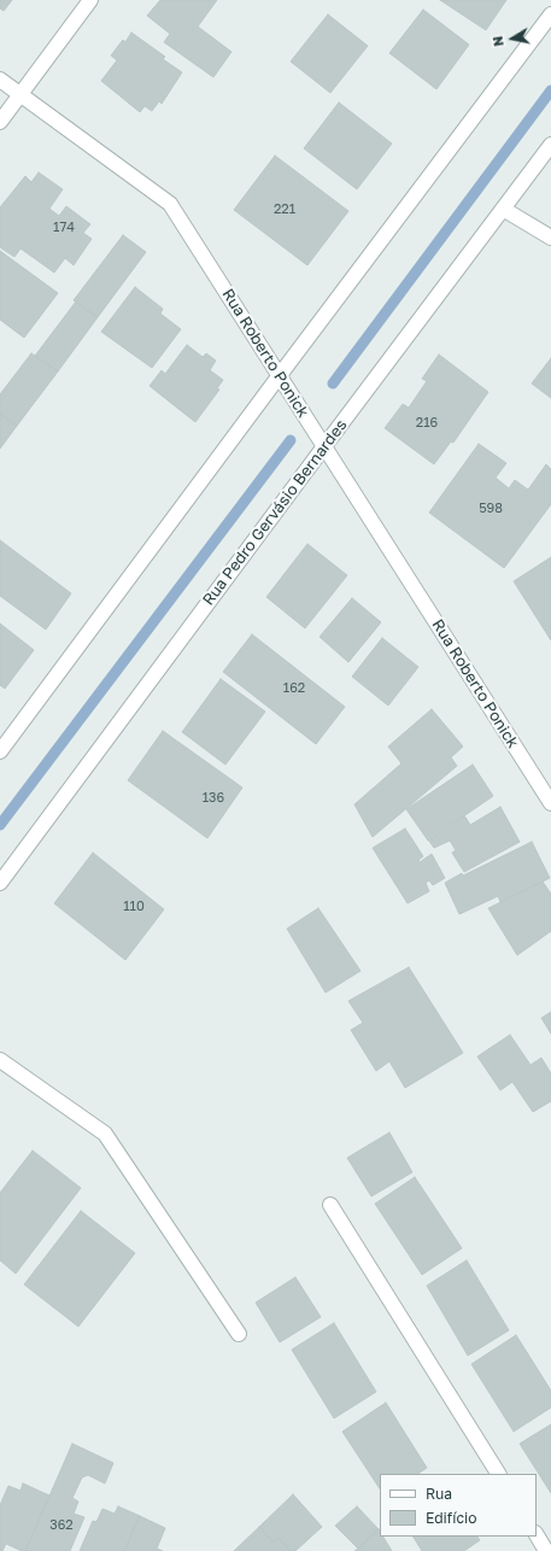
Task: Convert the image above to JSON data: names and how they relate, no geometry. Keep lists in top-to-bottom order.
{
  "streets": {
    "street": ["Rua Roberto Ponick", "Rua Pedro Gervásio Bernardes"]
  },
  "crossings": [
    ["Rua Roberto Ponick", "Rua Pedro Gervásio Bernardes"]
  ],
  "house_numbers": [
    "221",
    "174",
    "216",
    "598",
    "162",
    "136",
    "110",
    "362"
  ],
  "legend": ["Rua", "Edifício"],
  "north": "left"
}
